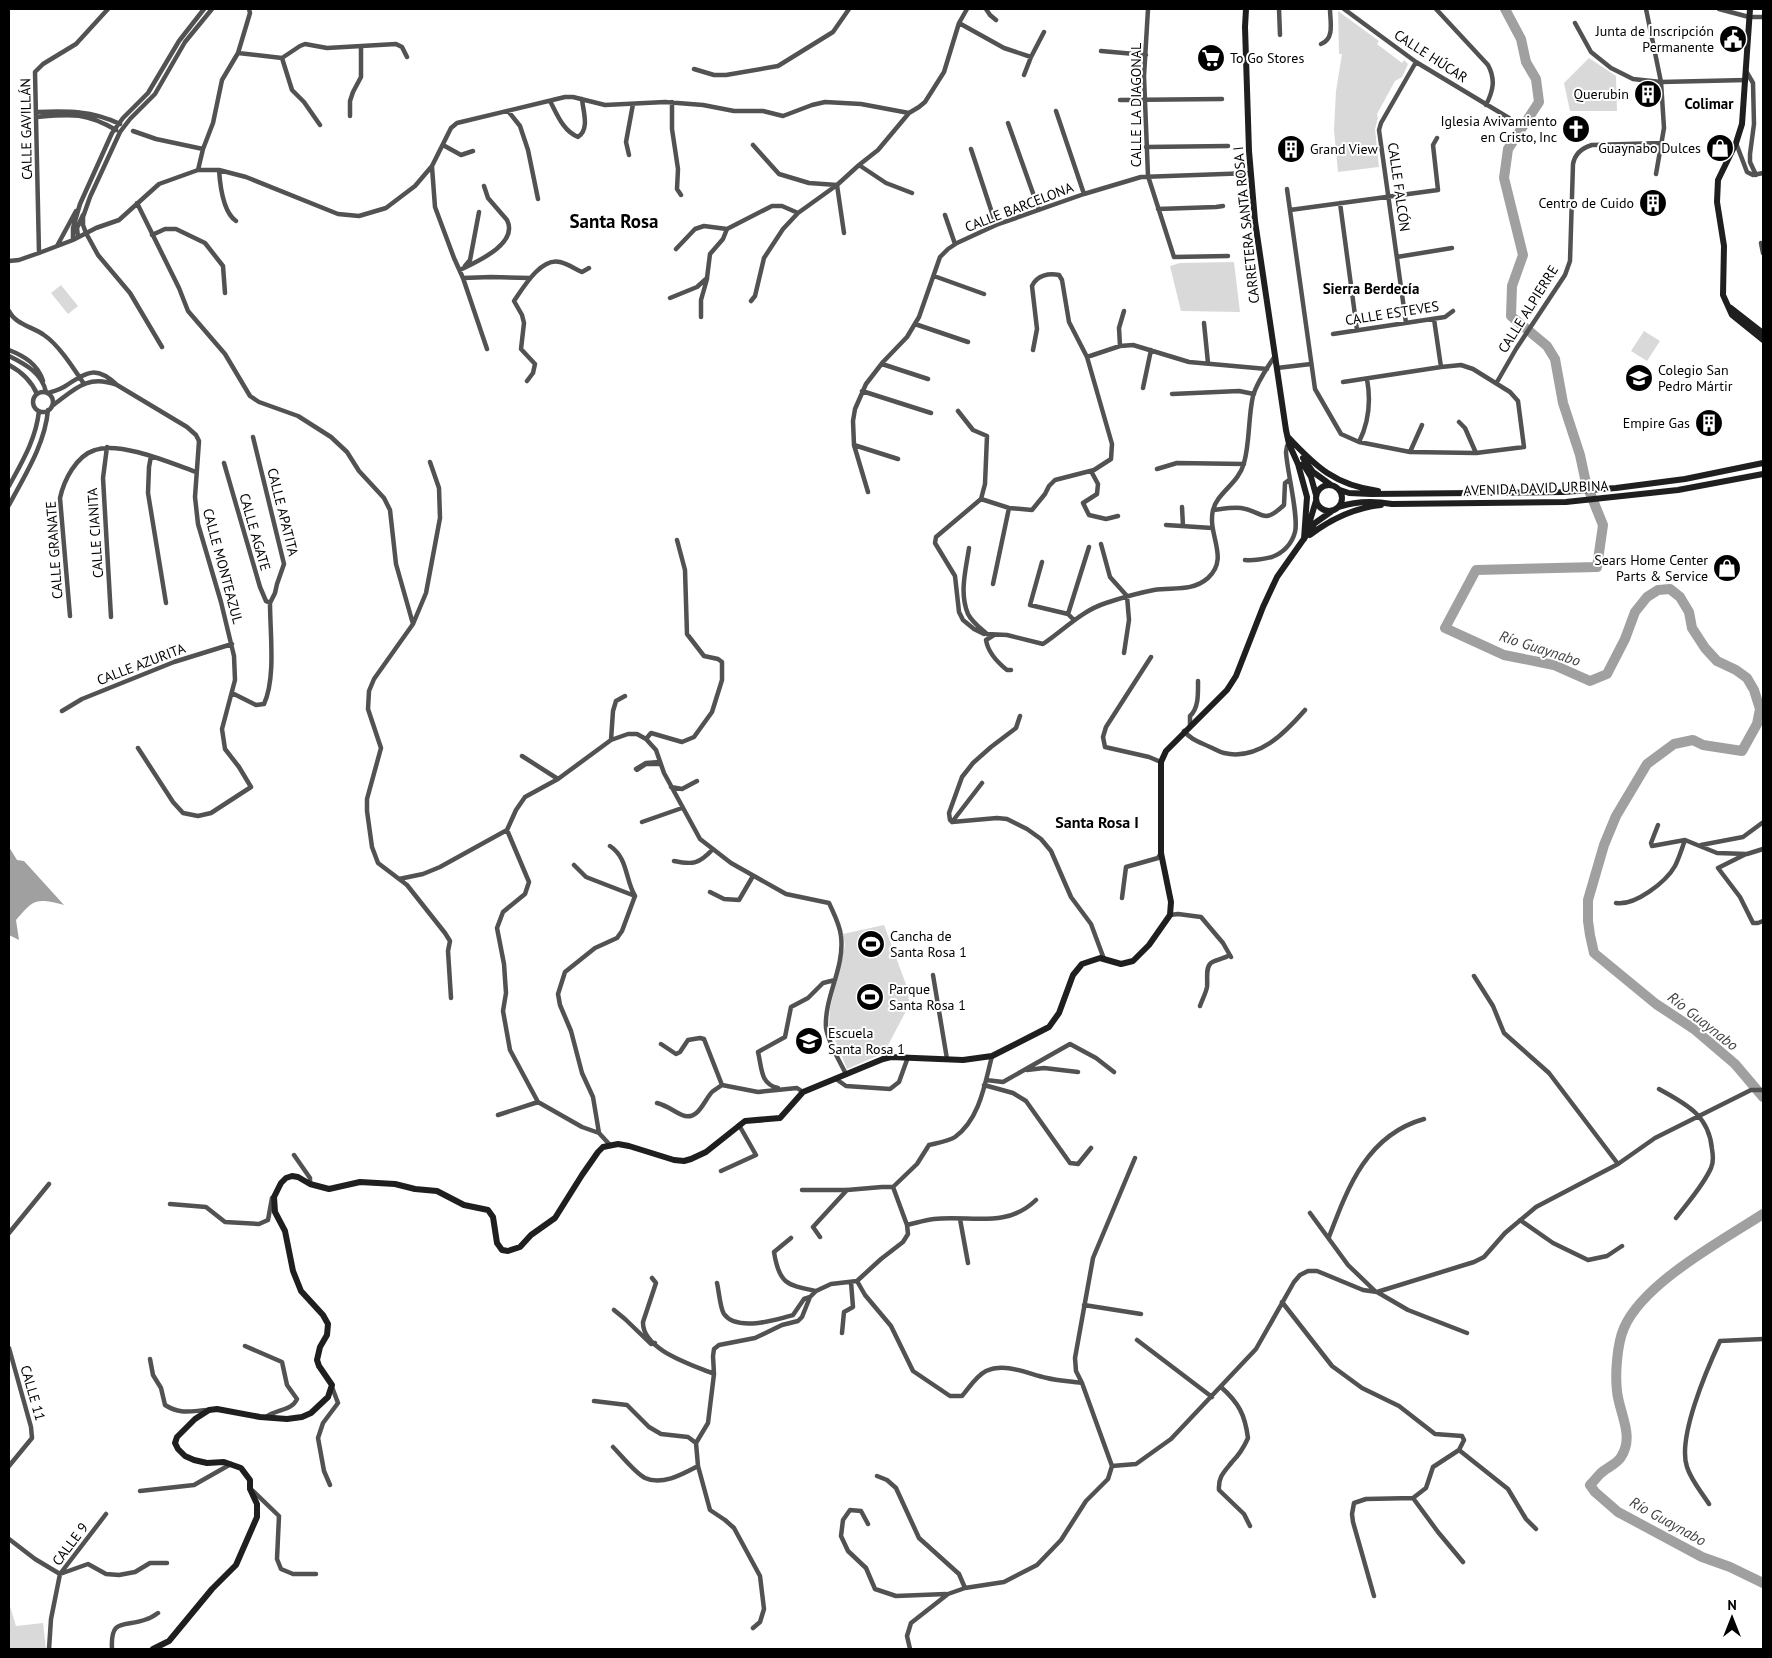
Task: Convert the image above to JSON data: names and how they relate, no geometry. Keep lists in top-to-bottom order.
{
  "streets": {
    "street": [
      "CALLE HÚCAR",
      "CALLE LA DIAGONAL",
      "CALLE GAVILLÁN",
      "CALLE FALCÓN",
      "CALLE BARCELONA",
      "CARRETERA SANTA ROSA I",
      "CALLE ALPIERRE",
      "CALLE ESTEVES",
      "AVENIDA DAVID URBINA",
      "CALLE APATITA",
      "CALLE AGATE",
      "CALLE CIANITA",
      "CALLE GRANATE",
      "CALLE MONTEAZUL",
      "CALLE AZURITA",
      "CALLE 11",
      "CALLE 9"
    ]
  },
  "crossings": [
    ["CALLE HÚCAR", "CALLE FALCÓN"],
    ["CALLE LA DIAGONAL", "CALLE BARCELONA"],
    ["CALLE FALCÓN", "CALLE ESTEVES"],
    ["CALLE BARCELONA", "CARRETERA SANTA ROSA I"],
    ["CARRETERA SANTA ROSA I", "AVENIDA DAVID URBINA"],
    ["CALLE APATITA", "CALLE AGATE"],
    ["CALLE APATITA", "CALLE MONTEAZUL"],
    ["CALLE CIANITA", "CALLE GRANATE"],
    ["CALLE MONTEAZUL", "CALLE AZURITA"]
  ],
  "districts": [
    "Colimar",
    "Santa Rosa",
    "Sierra Berdecía",
    "Santa Rosa I"
  ],
  "water": ["Río Guaynabo"],
  "places": {
    "public building": ["Junta de Inscripción Permanente"],
    "supermarket": ["To Go Stores"],
    "building": [
      "Querubin",
      "Grand View",
      "Centro de Cuido",
      "Empire Gas"
    ],
    "church": ["Iglesia Avivamiento en Cristo, Inc"],
    "shop": ["Guaynabo Dulces", "Sears Home Center Parts & Service"],
    "school or university": ["Colegio San Pedro Mártir", "Escuela Santa Rosa 1"],
    "sports": ["Cancha de Santa Rosa 1", "Parque Santa Rosa 1"]
  },
  "north": "top"
}
